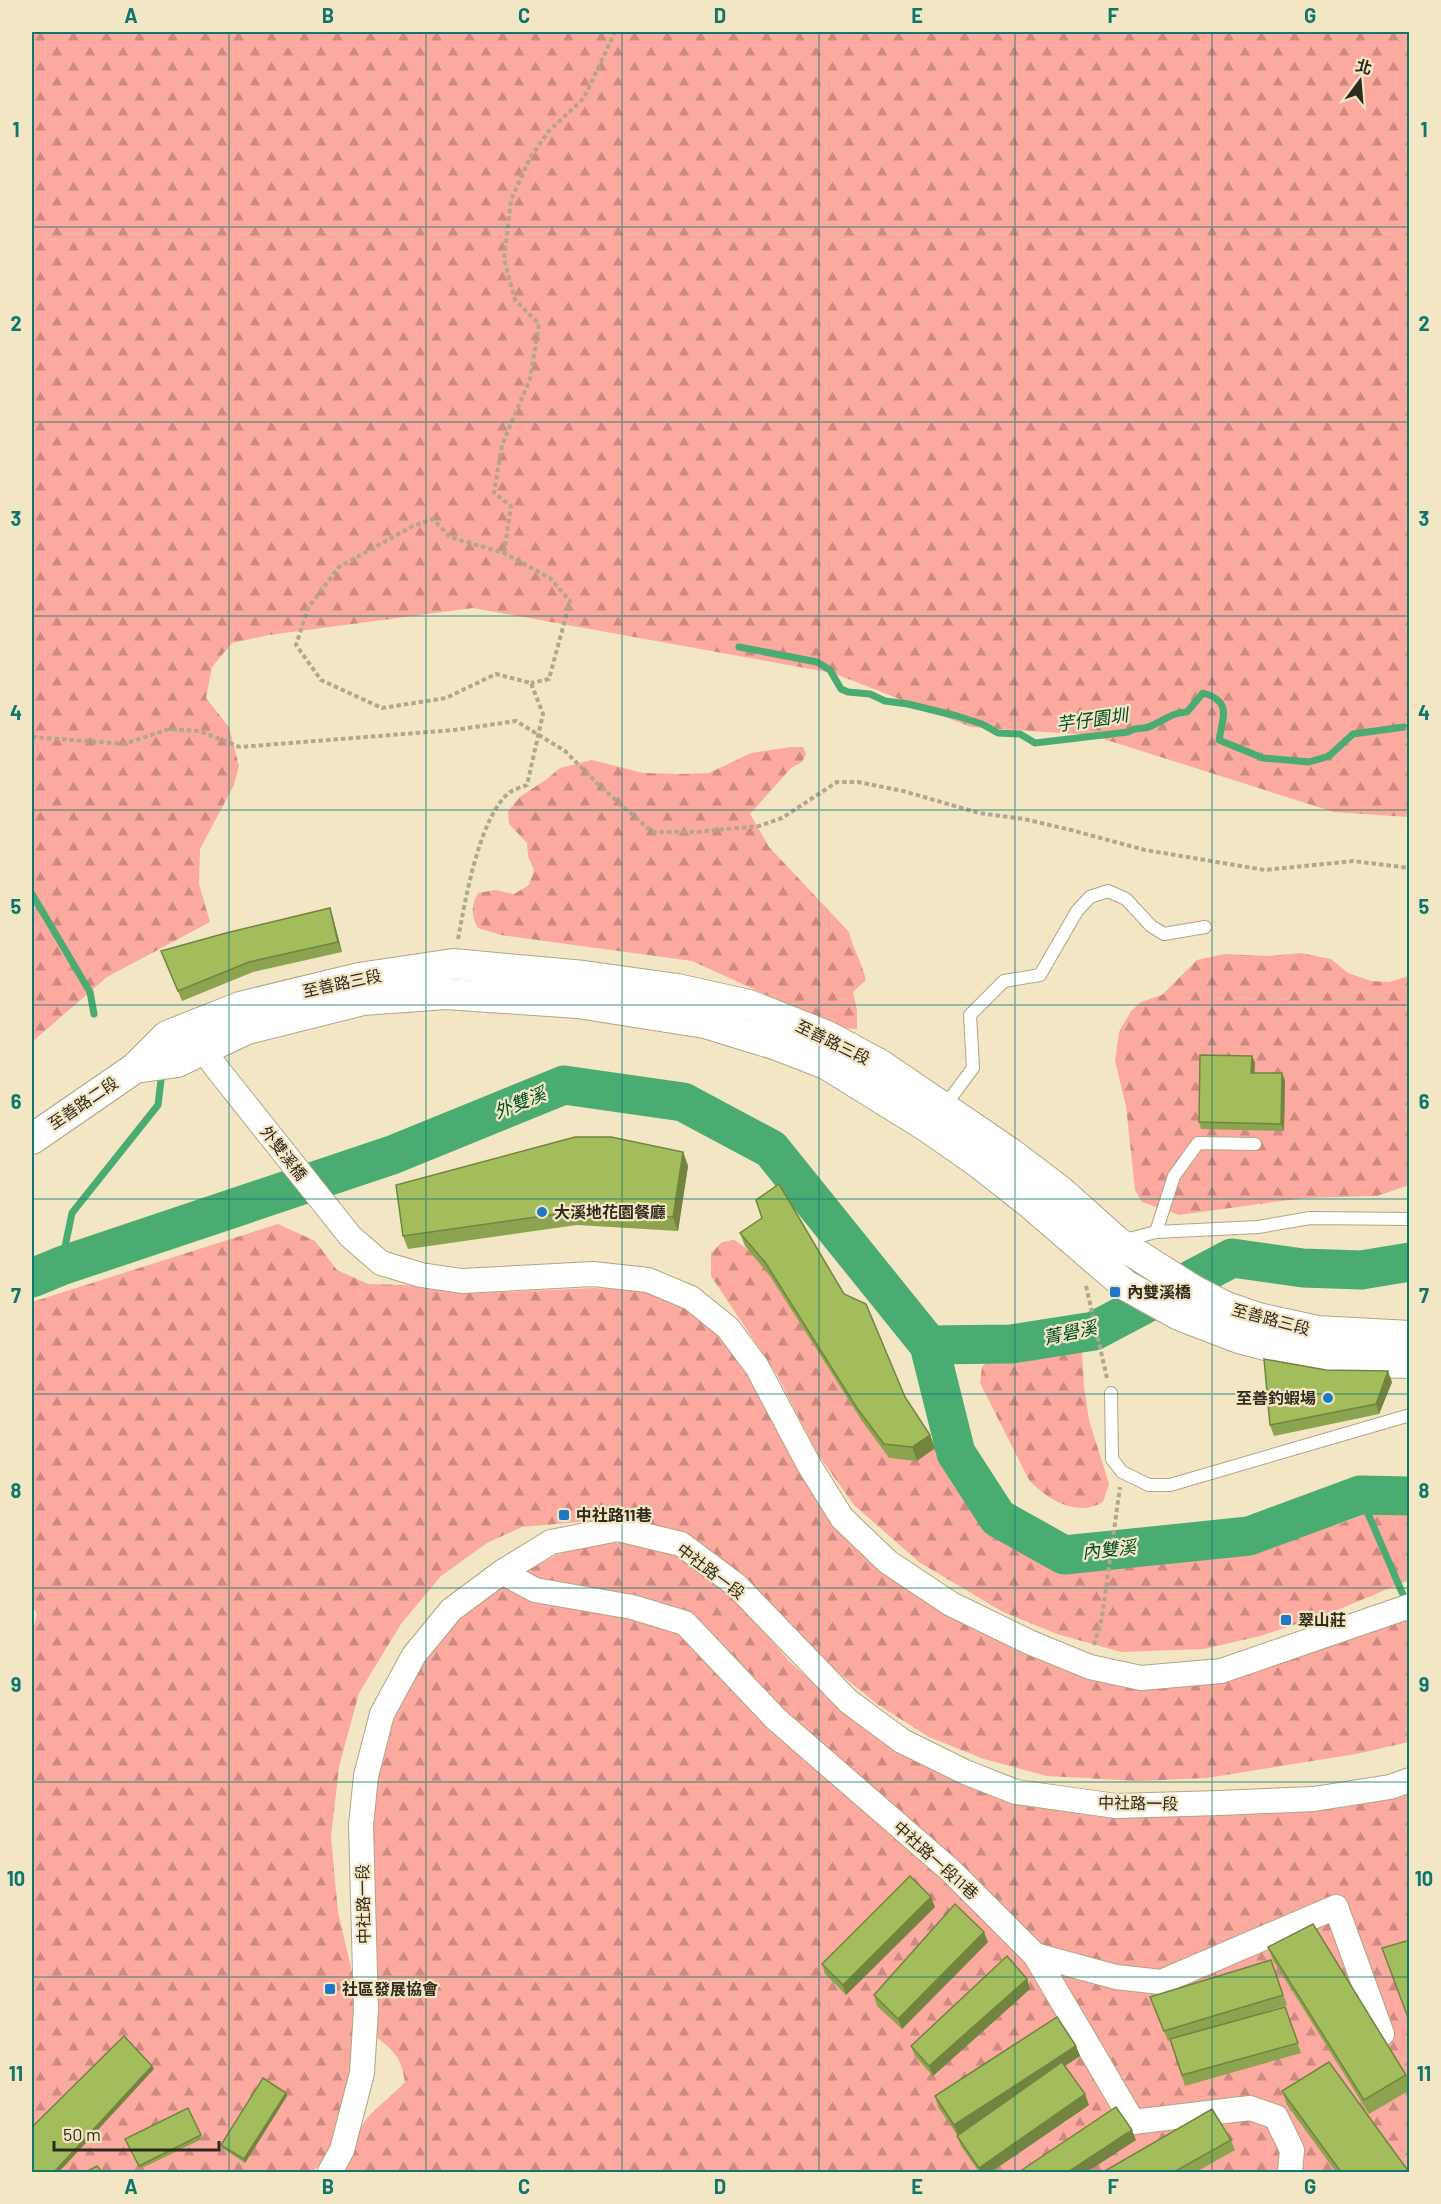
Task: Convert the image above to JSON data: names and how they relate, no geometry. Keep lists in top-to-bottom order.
{
  "streets": {
    "street": [
      "至善路三段",
      "至善路二段",
      "外雙溪橋",
      "中社路一段",
      "中社路一段11巷"
    ]
  },
  "crossings": [
    ["至善路三段", "至善路二段"],
    ["至善路三段", "外雙溪橋"],
    ["至善路二段", "外雙溪橋"],
    ["中社路一段", "中社路一段11巷"]
  ],
  "water": [
    "芋仔園圳",
    "外雙溪",
    "菁礐溪",
    "內雙溪"
  ],
  "places": {
    "other": ["大溪地花園餐廳", "至善釣蝦場"],
    "transit": [
      "內雙溪橋",
      "中社路11巷",
      "翠山莊",
      "社區發展協會"
    ]
  },
  "scale_bar": "50 m",
  "north": "top",
  "grid": {
    "columns": [
      "A",
      "B",
      "C",
      "D",
      "E",
      "F",
      "G"
    ],
    "rows": [
      "1",
      "2",
      "3",
      "4",
      "5",
      "6",
      "7",
      "8",
      "9",
      "10",
      "11"
    ]
  }
}
